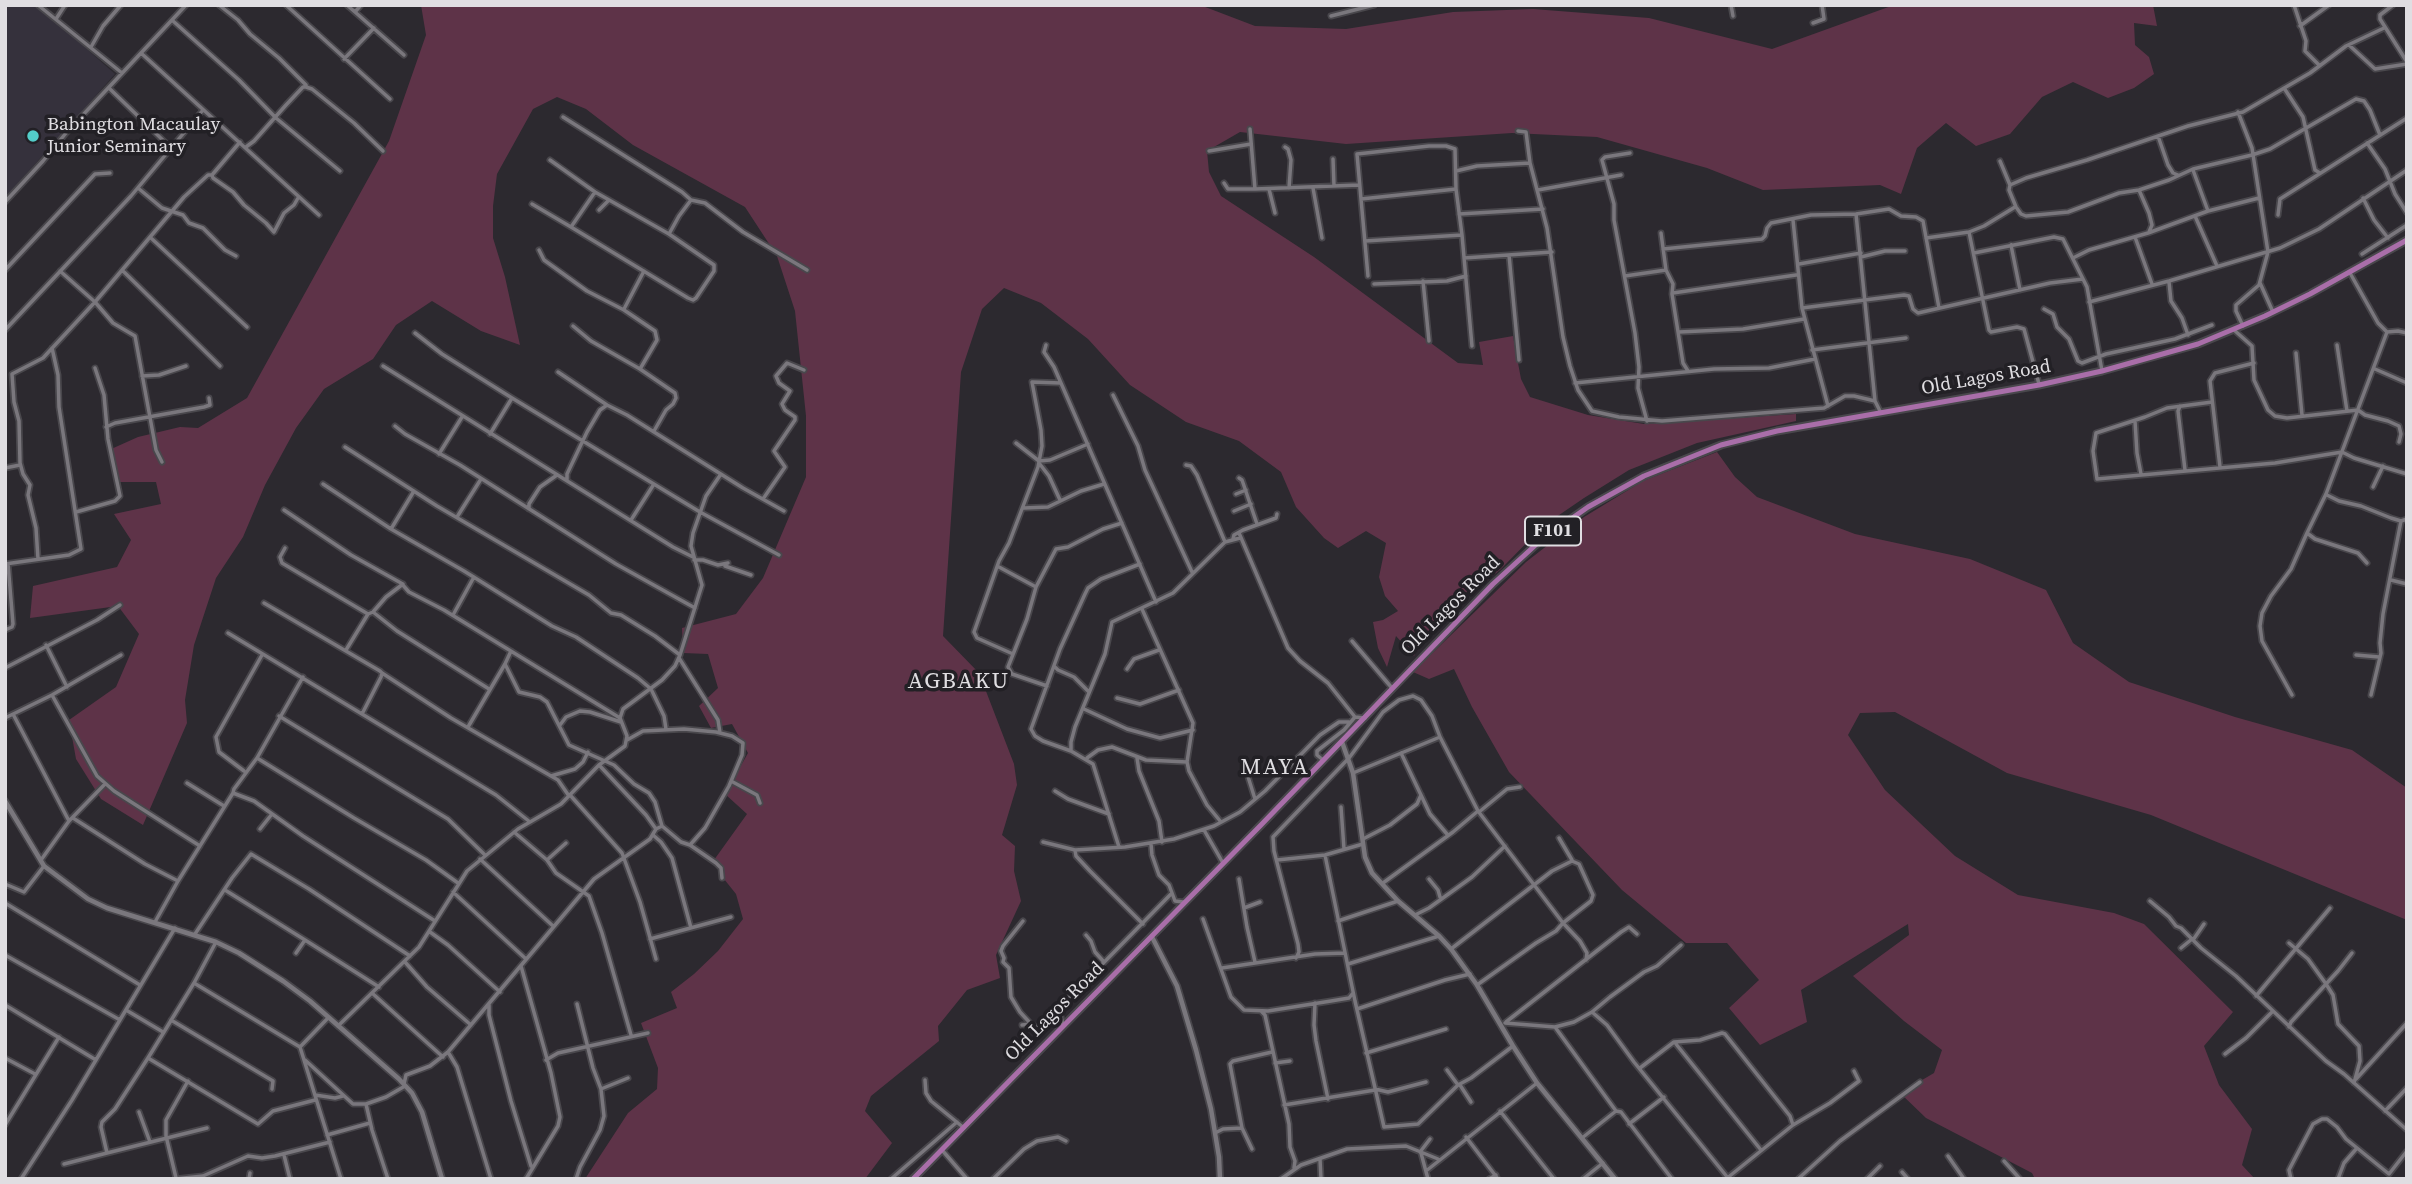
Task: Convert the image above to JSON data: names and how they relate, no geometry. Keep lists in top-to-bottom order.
{
  "streets": {
    "main road": ["Old Lagos Road", "F101"]
  },
  "districts": ["AGBAKU", "MAYA"],
  "places": ["Babington Macaulay Junior Seminary"]
}
